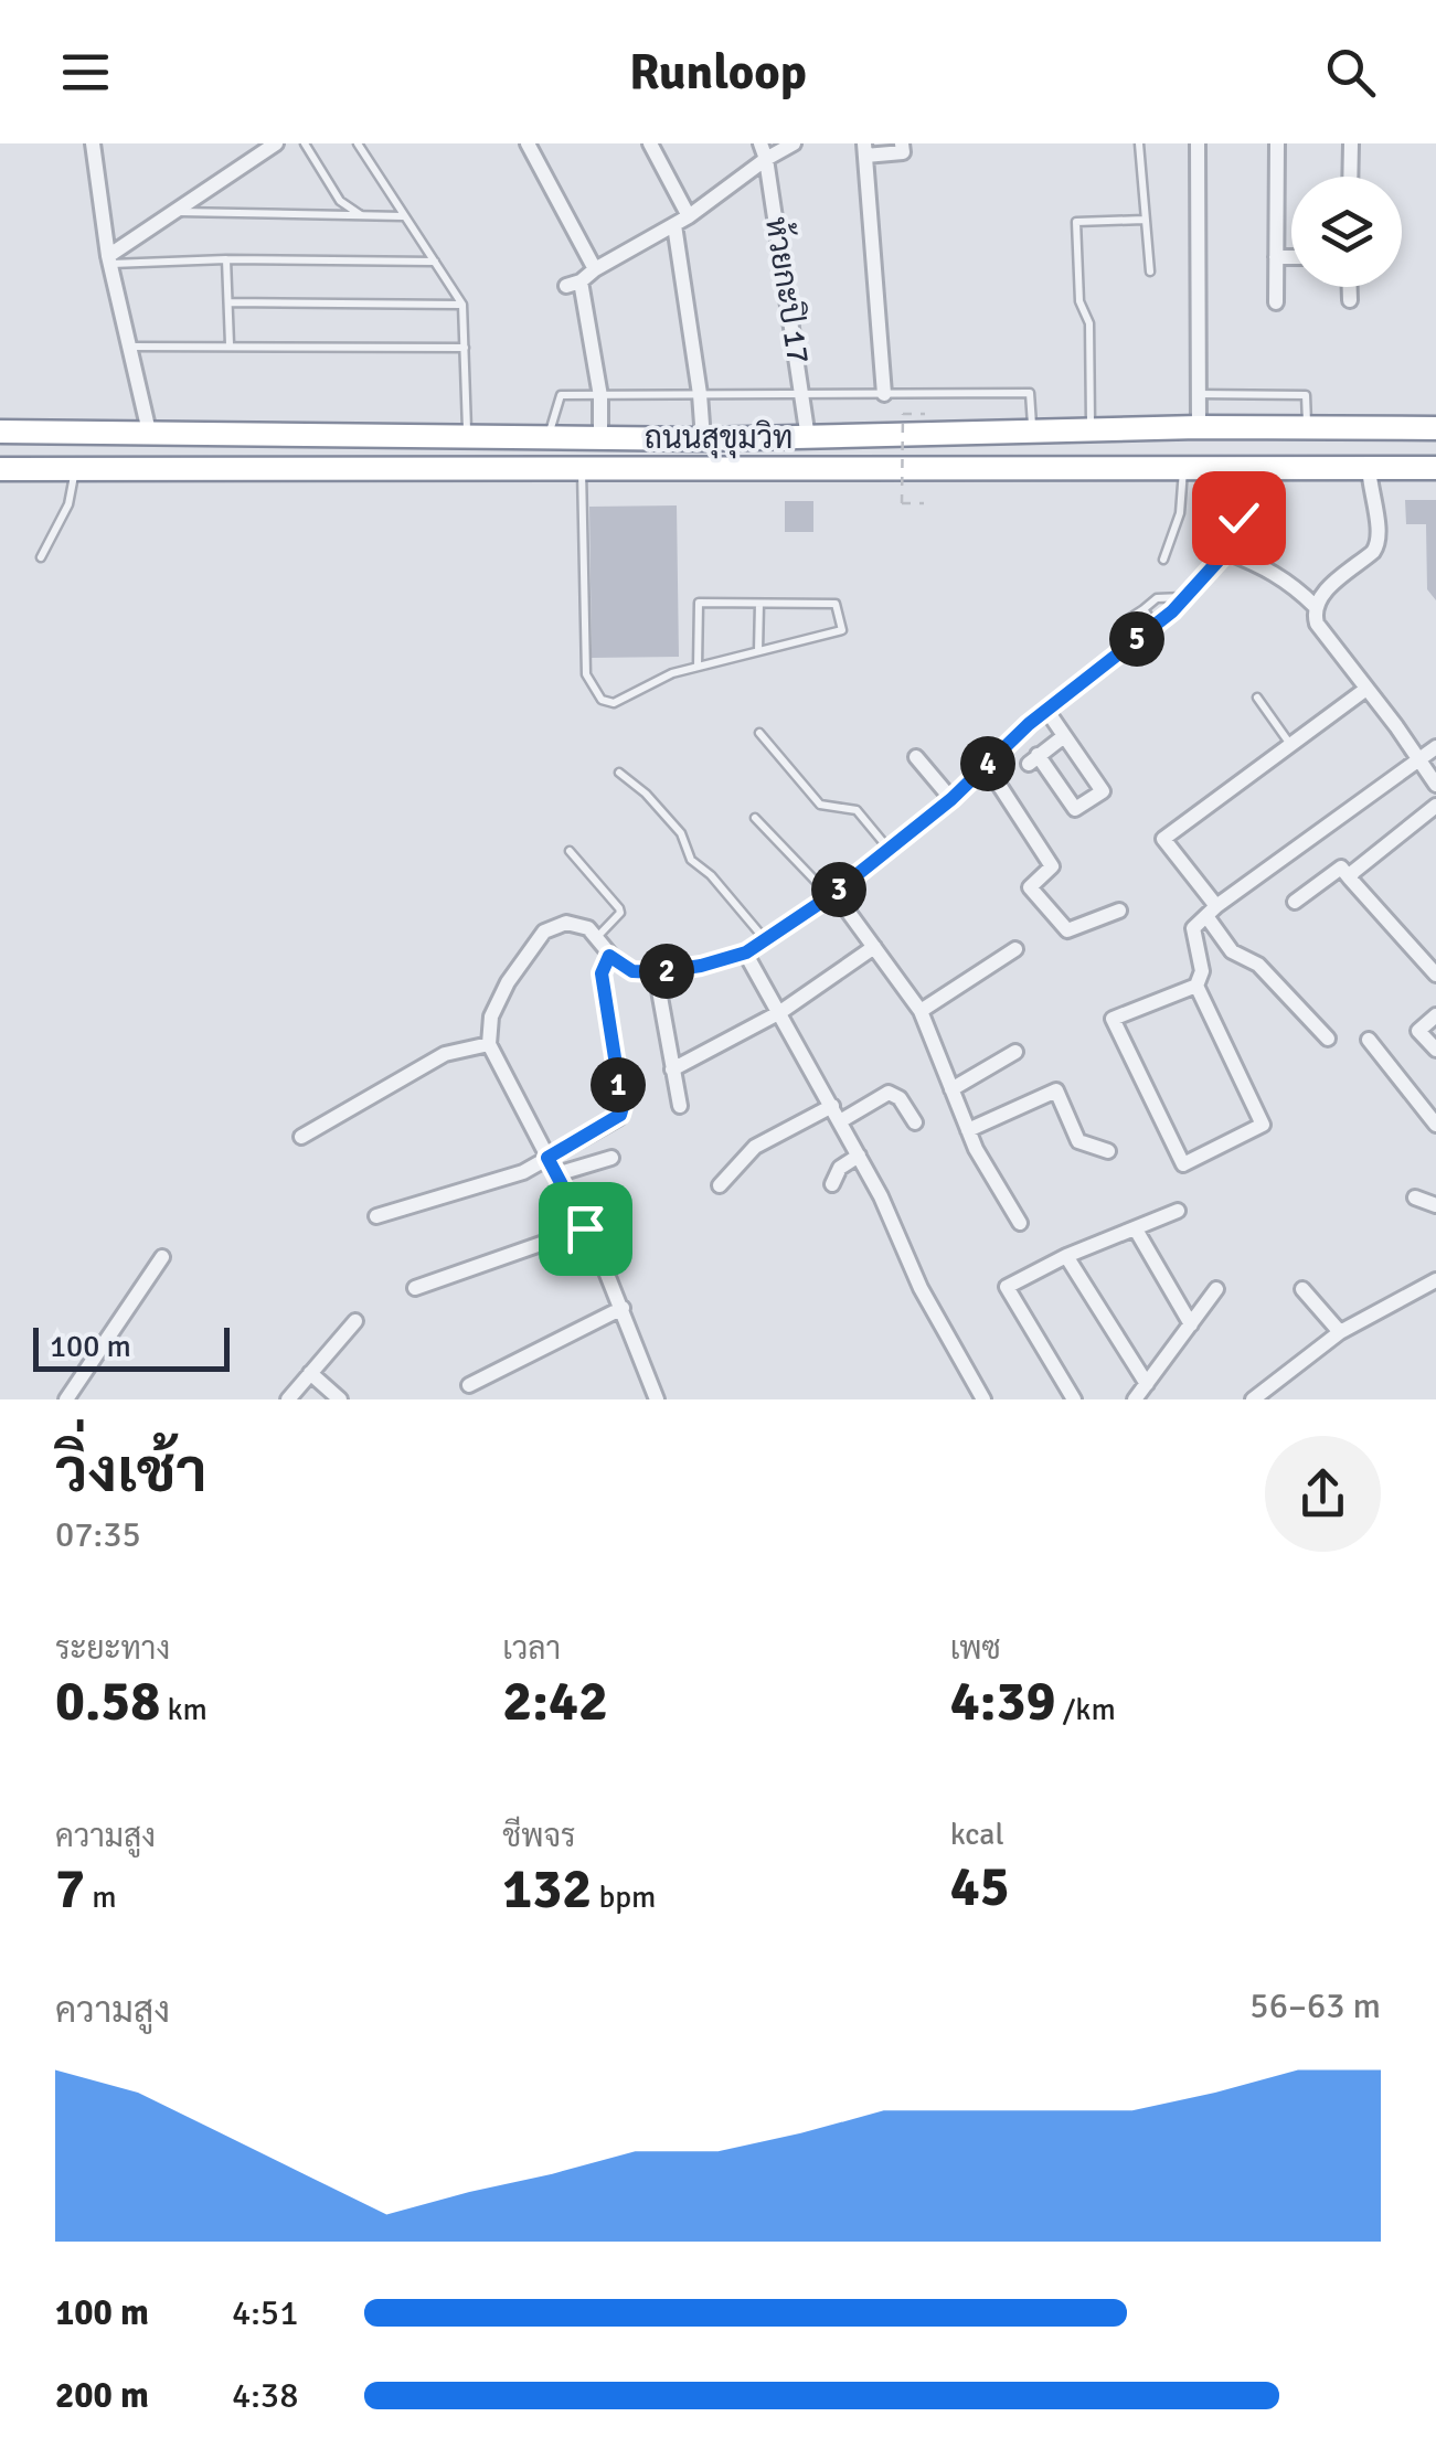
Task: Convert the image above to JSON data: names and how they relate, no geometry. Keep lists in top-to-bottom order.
{
  "streets": {
    "highway": ["ถนนสุขุมวิท"],
    "street": ["ห้วยกะปิ 17"]
  },
  "crossings": [
    ["ห้วยกะปิ 17", "ถนนสุขุมวิท"]
  ],
  "scale_bar": "100 m",
  "page": {
    "header": "Runloop",
    "pins": [
      "5",
      "4",
      "3",
      "2",
      "1"
    ],
    "scale": "100 m",
    "heading": ["วิ่งเช้า", "07:35"],
    "stats": [
      ["ระยะทาง", "0.58 km"],
      ["เวลา", "2:42"],
      ["เพซ", "4:39 /km"],
      ["ความสูง", "7 m"],
      ["ชีพจร", "132 bpm"],
      ["kcal", "45"]
    ],
    "chart": ["ความสูง", "56–63 m"],
    "list": [
      {
        "name": "100 m",
        "note": "4:51"
      },
      {
        "name": "200 m",
        "note": "4:38"
      }
    ]
  }
}
